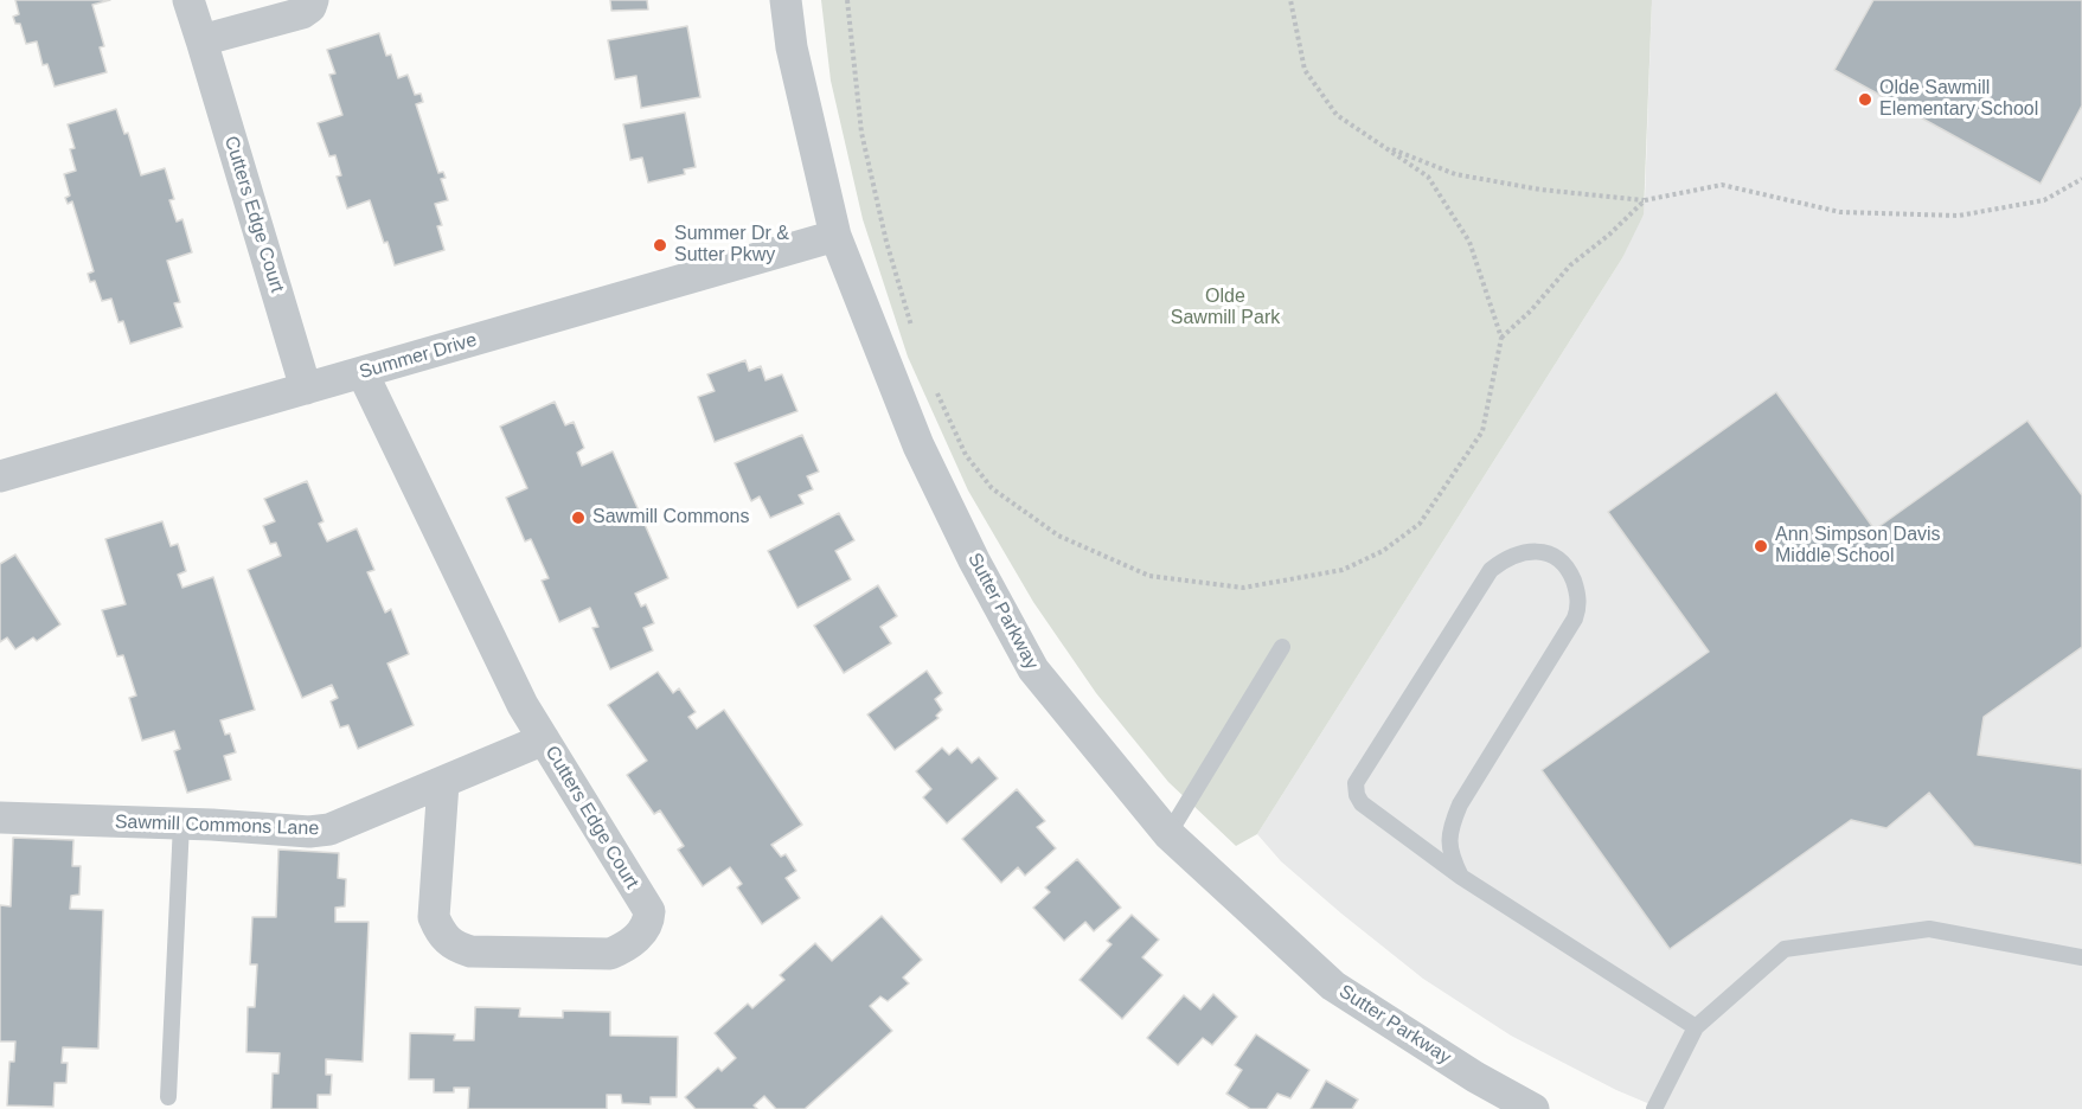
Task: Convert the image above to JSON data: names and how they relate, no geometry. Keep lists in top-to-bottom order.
{
  "streets": {
    "street": [
      "Cutters Edge Court",
      "Summer Drive",
      "Sutter Parkway",
      "Sawmill Commons Lane"
    ]
  },
  "crossings": [
    ["Cutters Edge Court", "Summer Drive"],
    ["Cutters Edge Court", "Sawmill Commons Lane"],
    ["Summer Drive", "Sutter Parkway"]
  ],
  "parks": ["Olde Sawmill Park"],
  "places": [
    "Olde Sawmill Elementary School",
    "Summer Dr & Sutter Pkwy",
    "Sawmill Commons",
    "Ann Simpson Davis Middle School"
  ]
}
